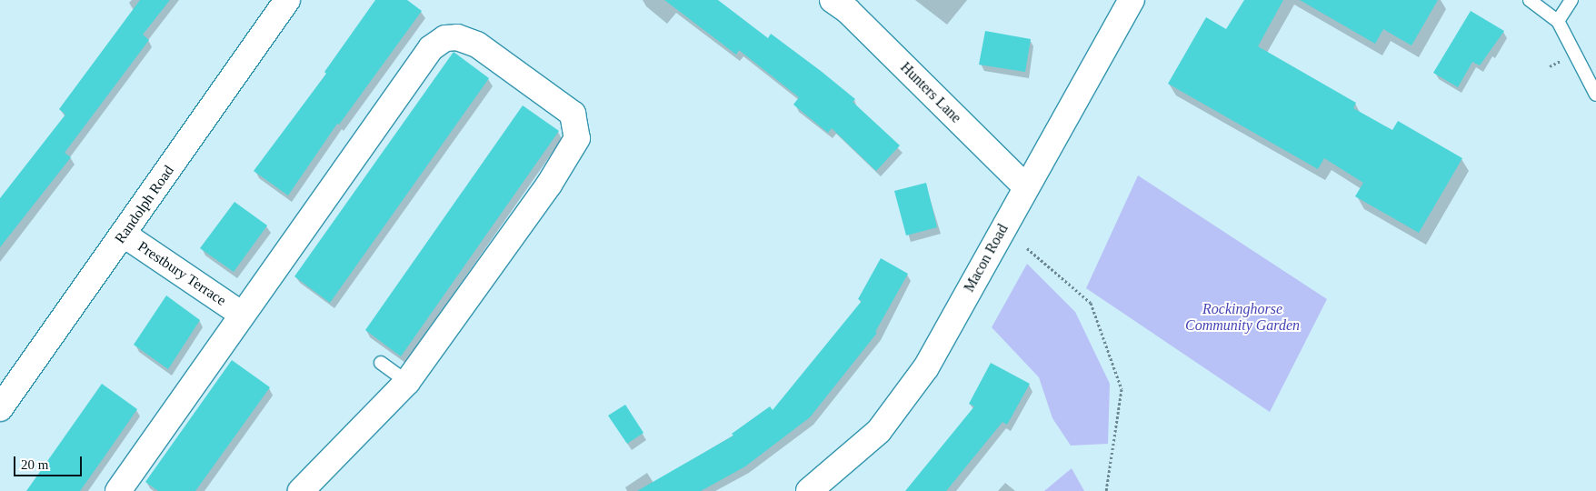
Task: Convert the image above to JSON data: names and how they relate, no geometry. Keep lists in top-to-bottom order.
{
  "streets": {
    "street": [
      "Hunters Lane",
      "Randolph Road",
      "Macon Road",
      "Prestbury Terrace"
    ]
  },
  "crossings": [
    ["Hunters Lane", "Macon Road"],
    ["Randolph Road", "Prestbury Terrace"]
  ],
  "parks": ["Rockinghorse Community Garden"],
  "scale_bar": "20 m"
}
